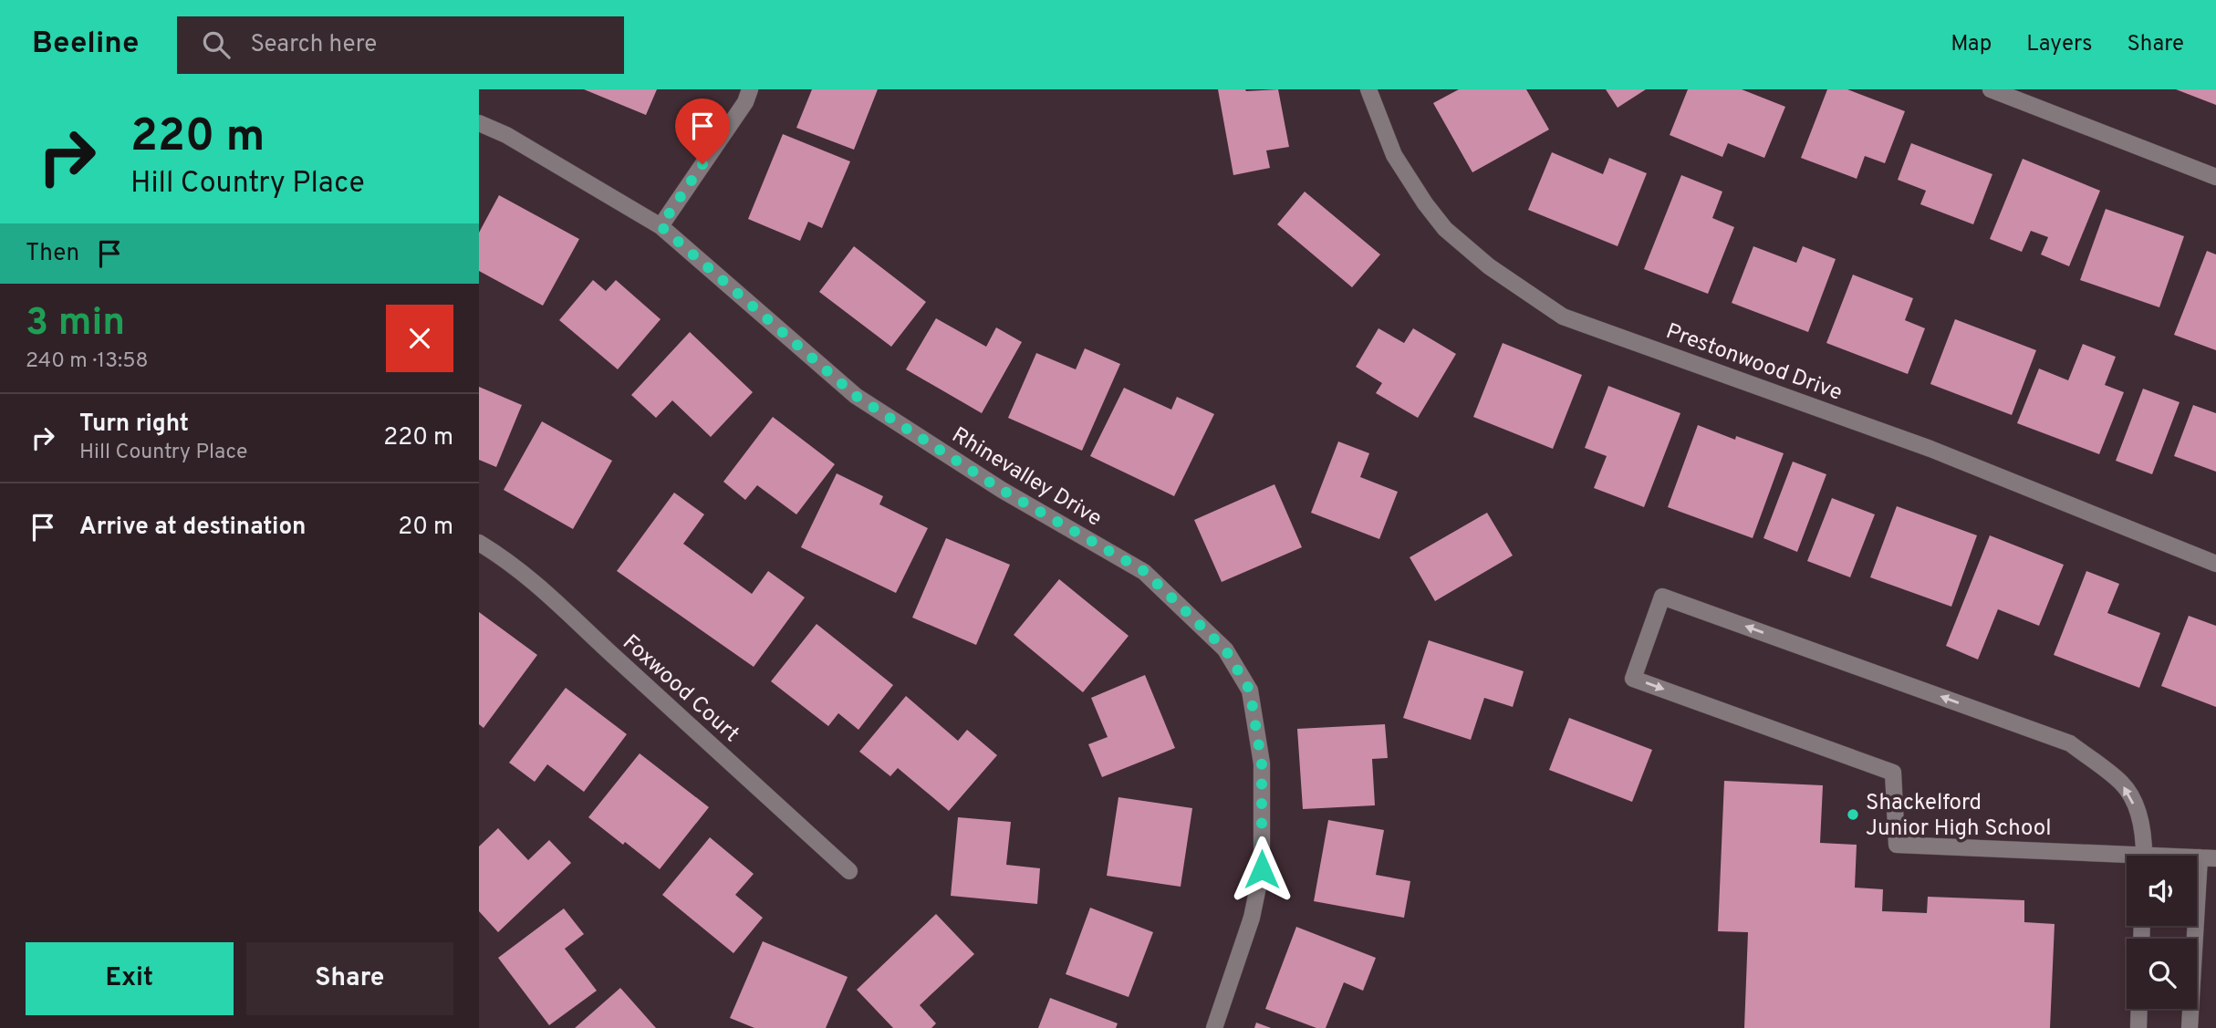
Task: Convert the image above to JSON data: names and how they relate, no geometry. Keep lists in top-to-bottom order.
{
  "streets": {
    "street": ["Prestonwood Drive", "Rhinevalley Drive", "Foxwood Court"]
  },
  "places": ["Shackelford Junior High School"],
  "page": {
    "header": "Beeline",
    "search": "Search here",
    "nav": ["Map", "Layers", "Share"],
    "turn": ["220 m", "Hill Country Place"],
    "then": "Then",
    "heading": ["3 min", "240 m · 13:58"],
    "list": [
      {
        "name": "Turn right",
        "note": "Hill Country Place",
        "value": "220 m"
      },
      {
        "name": "Arrive at destination",
        "value": "20 m"
      }
    ],
    "buttons": ["Exit", "Share"]
  }
}
